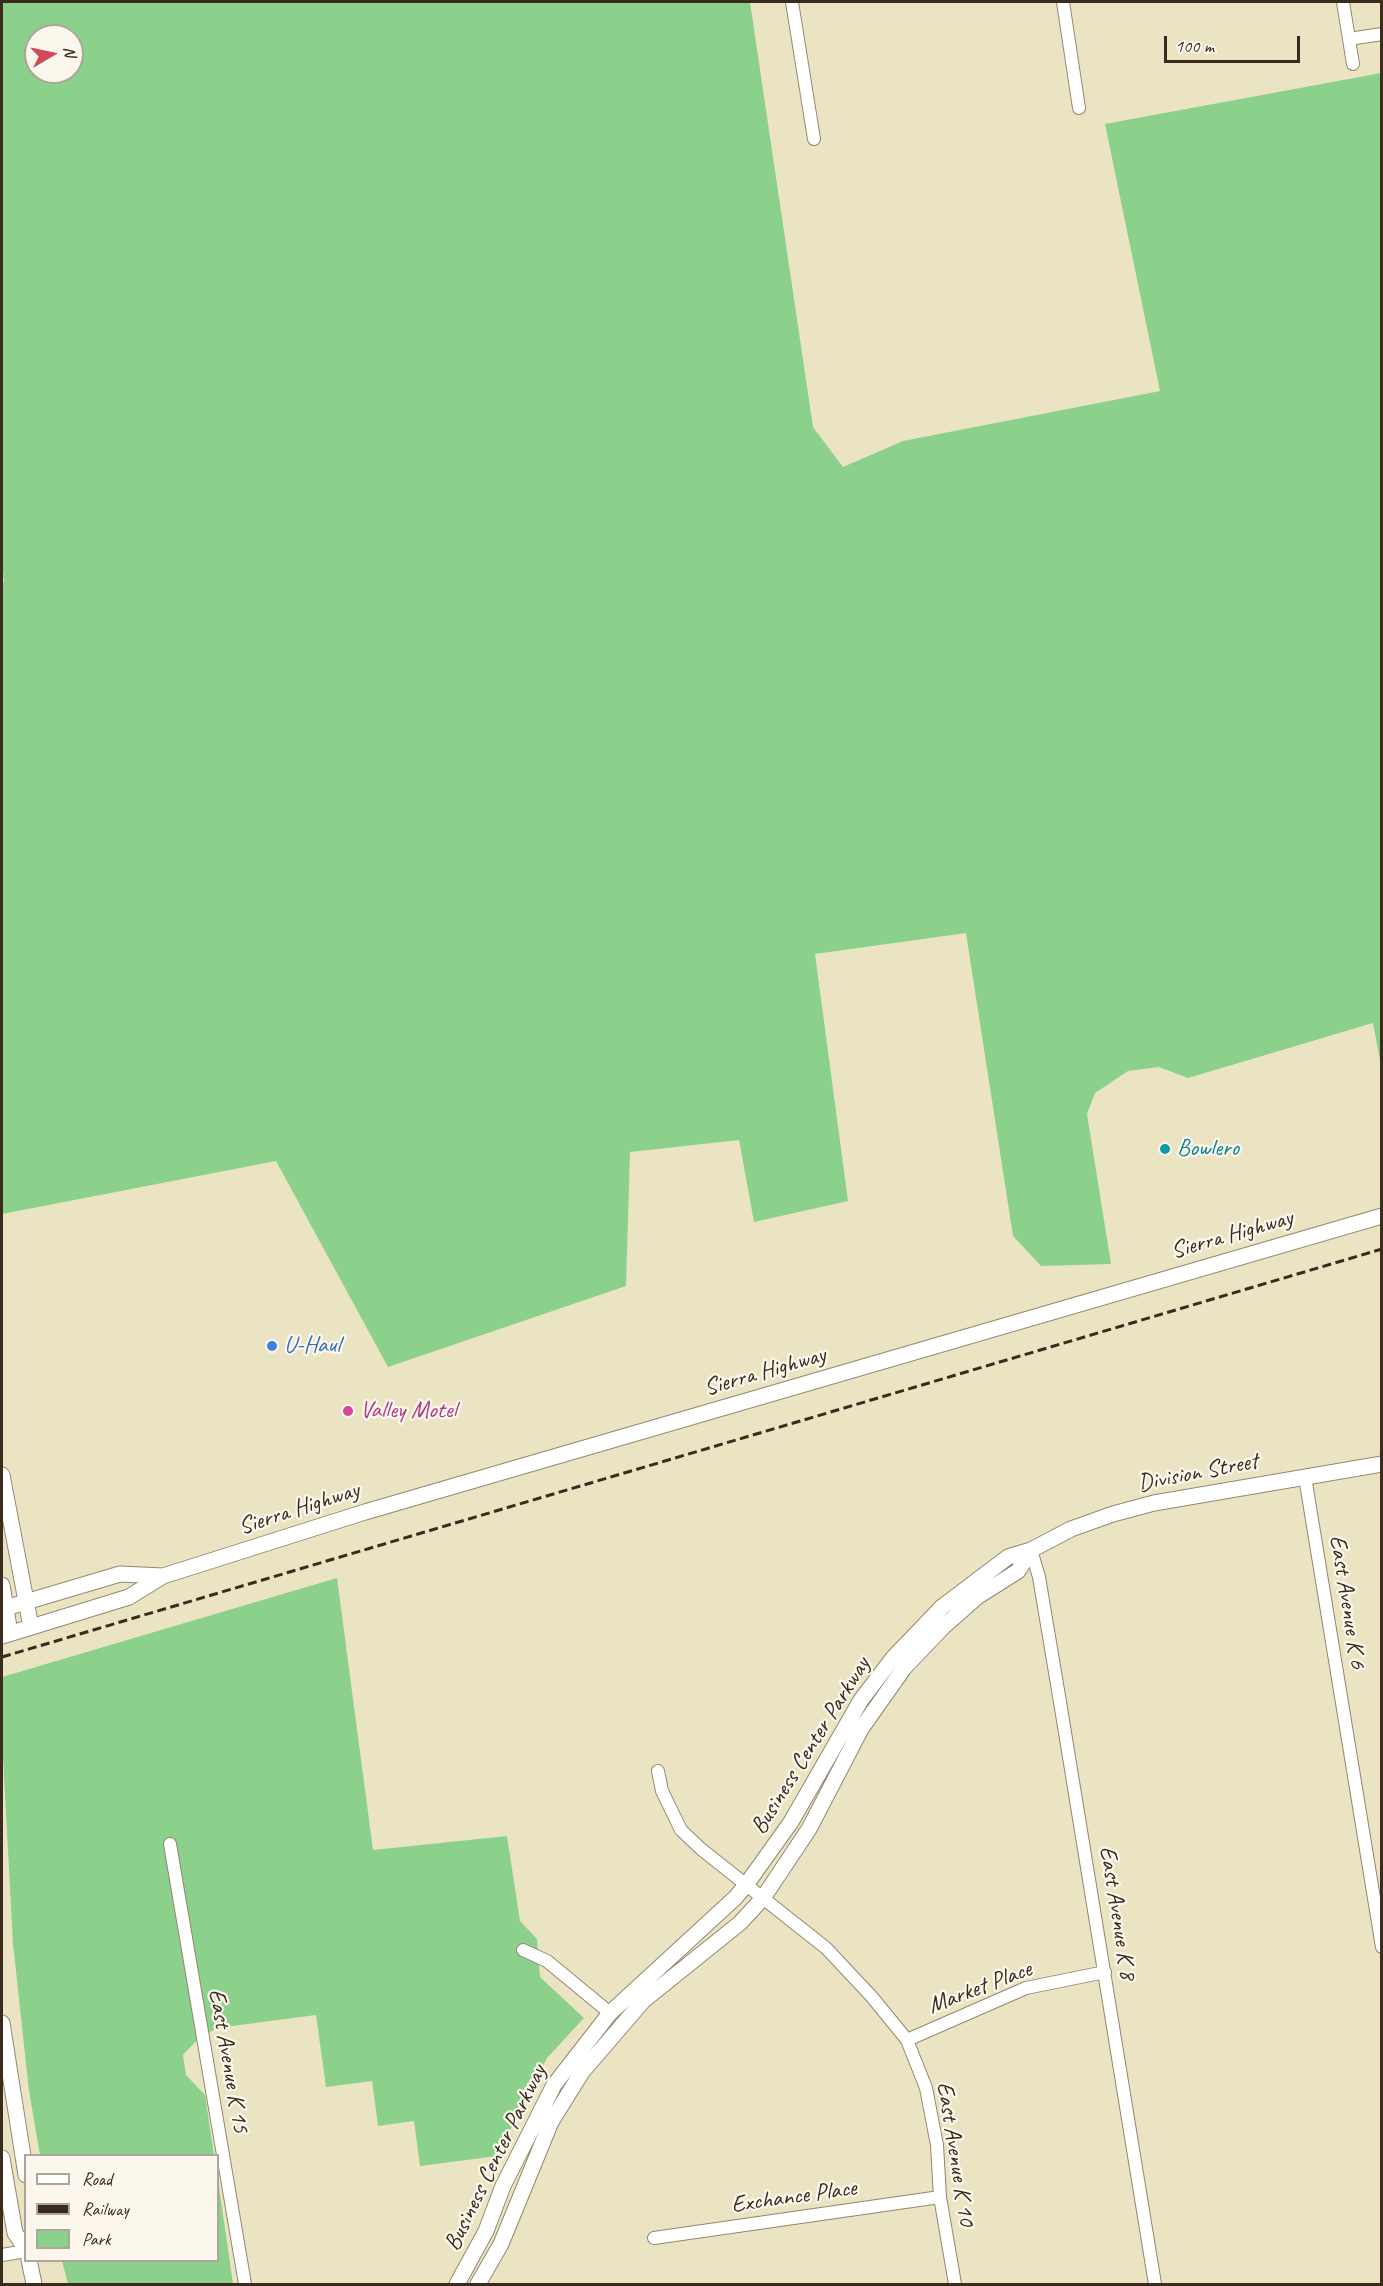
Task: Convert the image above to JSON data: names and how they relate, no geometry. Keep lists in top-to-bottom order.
{
  "streets": {
    "main road": ["Sierra Highway", "Division Street", "Business Center Parkway"],
    "street": [
      "East Avenue K 6",
      "East Avenue K 8",
      "Market Place",
      "East Avenue K 15",
      "East Avenue K 10",
      "Exchance Place"
    ]
  },
  "crossings": [
    ["Division Street", "East Avenue K 6"],
    ["Division Street", "Business Center Parkway"],
    ["Division Street", "East Avenue K 8"],
    ["Business Center Parkway", "East Avenue K 8"],
    ["Business Center Parkway", "East Avenue K 10"],
    ["East Avenue K 8", "Market Place"],
    ["Market Place", "East Avenue K 10"],
    ["East Avenue K 10", "Exchance Place"]
  ],
  "places": ["Bowlero", "U-Haul", "Valley Motel"],
  "legend": ["Road", "Railway", "Park"],
  "scale_bar": "100 m",
  "north": "right"
}
